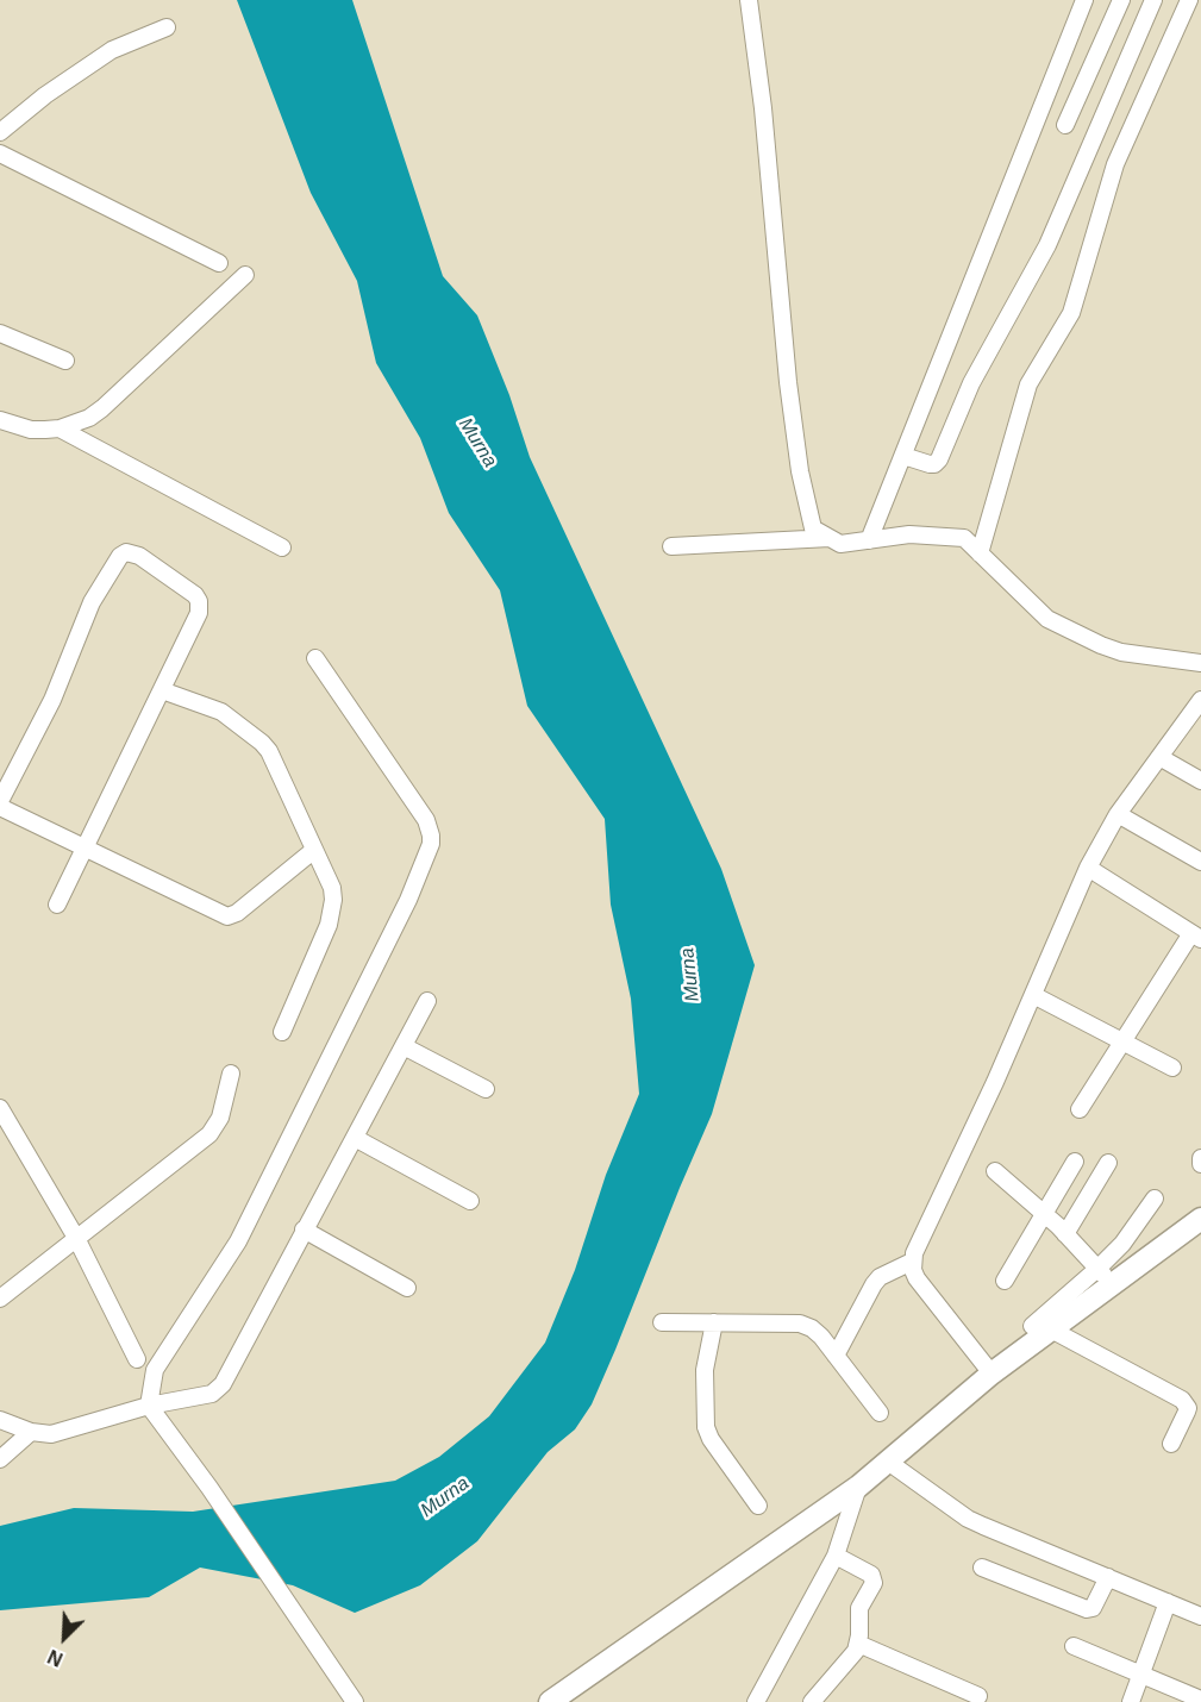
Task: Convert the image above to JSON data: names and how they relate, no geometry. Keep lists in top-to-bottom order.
{
  "water": ["Murna"],
  "north": "bottom left"
}
